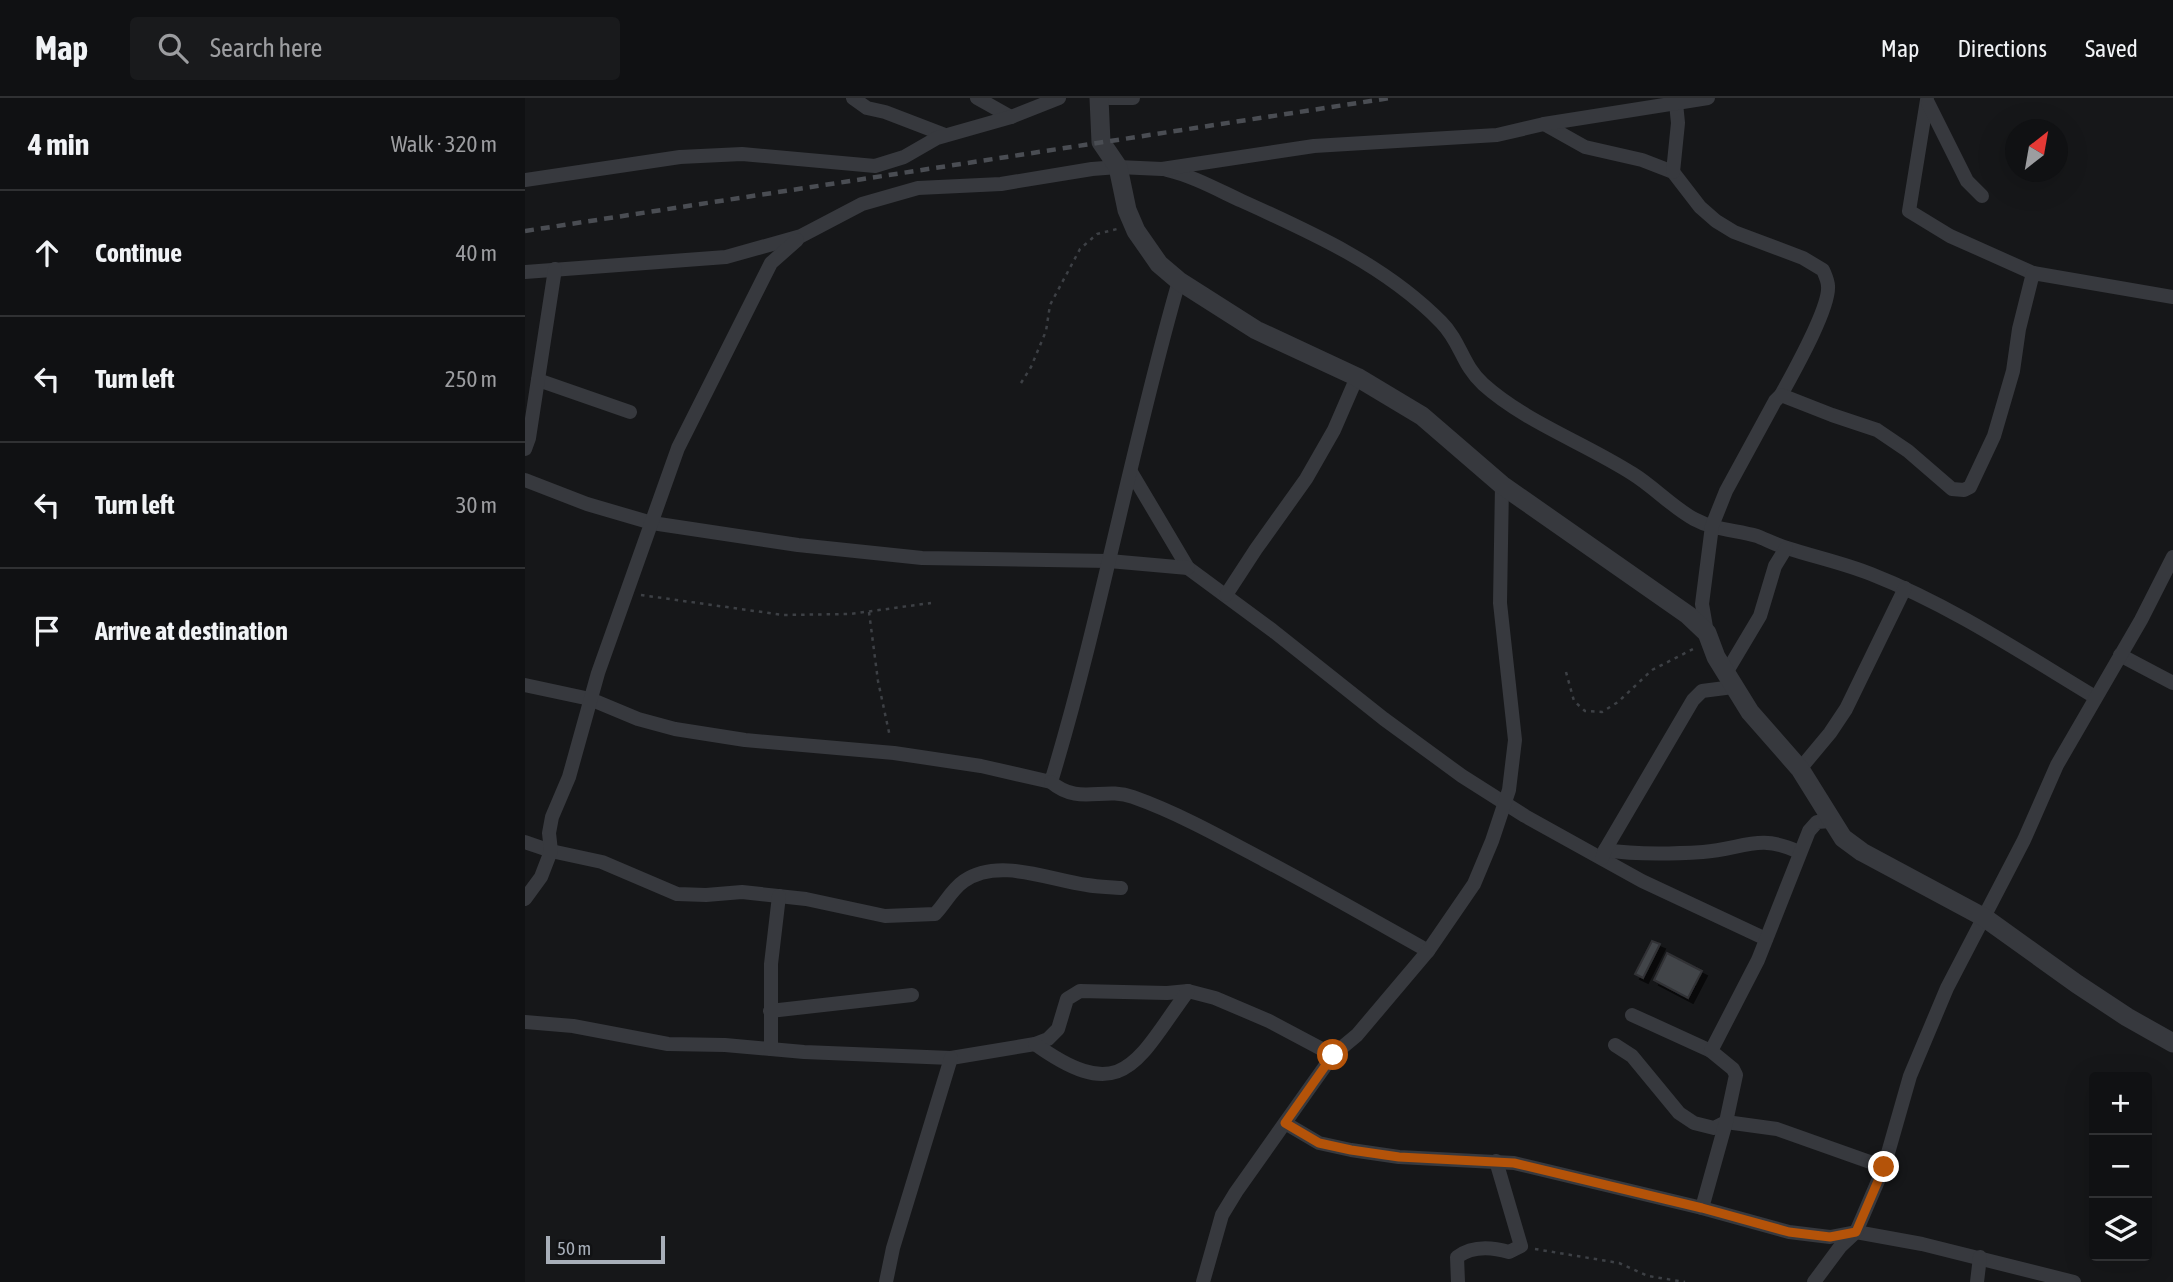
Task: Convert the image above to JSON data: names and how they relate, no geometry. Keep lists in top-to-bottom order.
{
  "scale_bar": "50 m",
  "north": "top right",
  "page": {
    "header": "Map",
    "search": "Search here",
    "nav": ["Map", "Directions", "Saved"],
    "heading": ["4 min", "Walk · 320 m"],
    "list": [
      ["Continue", "40 m"],
      ["Turn left", "250 m"],
      ["Turn left", "30 m"],
      "Arrive at destination"
    ],
    "map_buttons": ["+", "−"],
    "scale": "50 m"
  }
}
